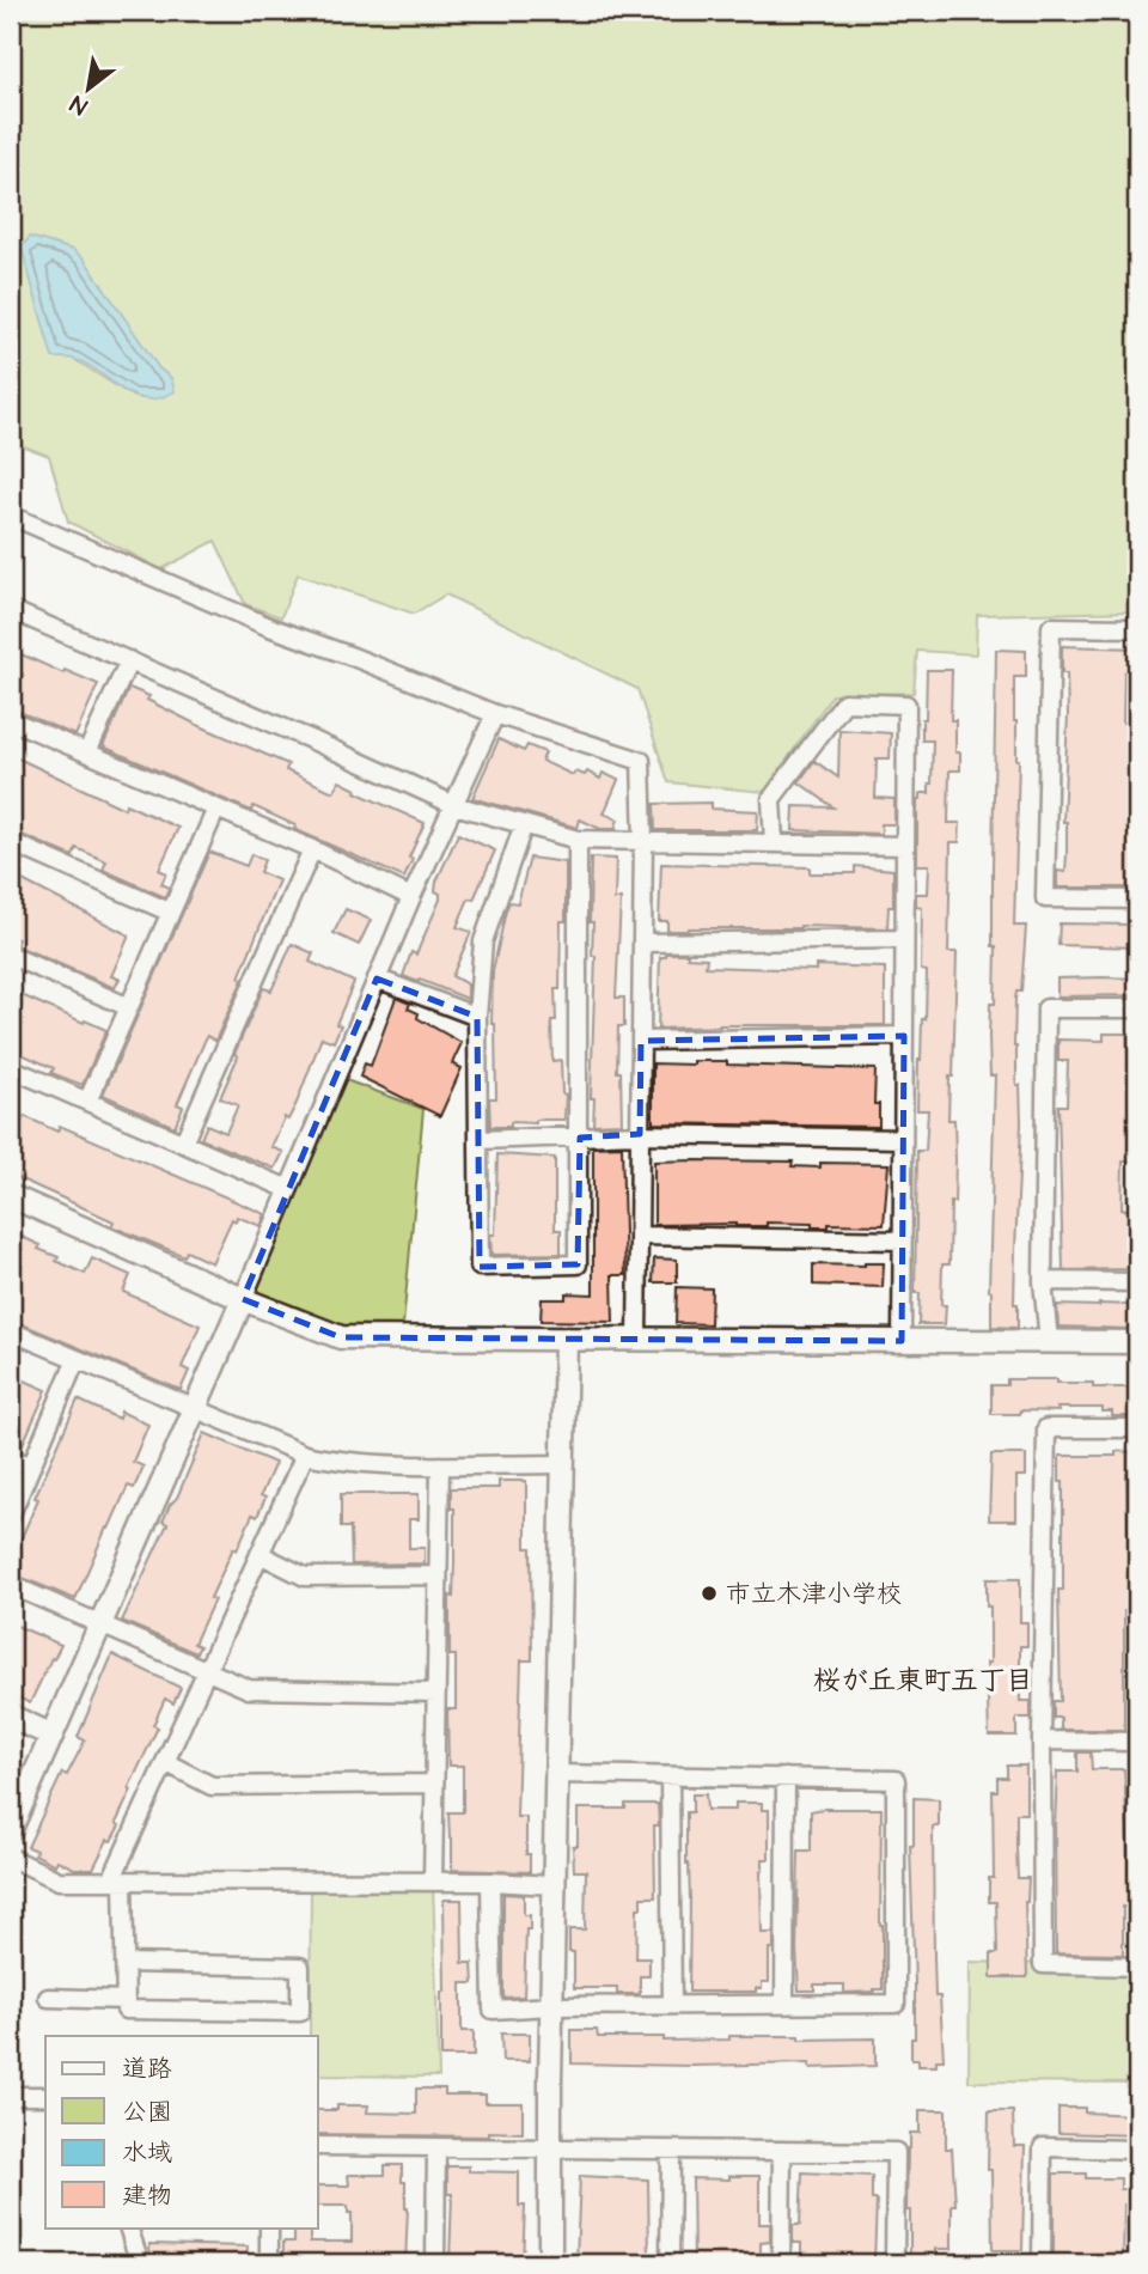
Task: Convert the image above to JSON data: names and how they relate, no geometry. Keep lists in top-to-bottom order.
{
  "districts": ["桜が丘東町五丁目"],
  "places": ["市立木津小学校"],
  "legend": [
    "道路",
    "公園",
    "水域",
    "建物"
  ],
  "north": "bottom left"
}
